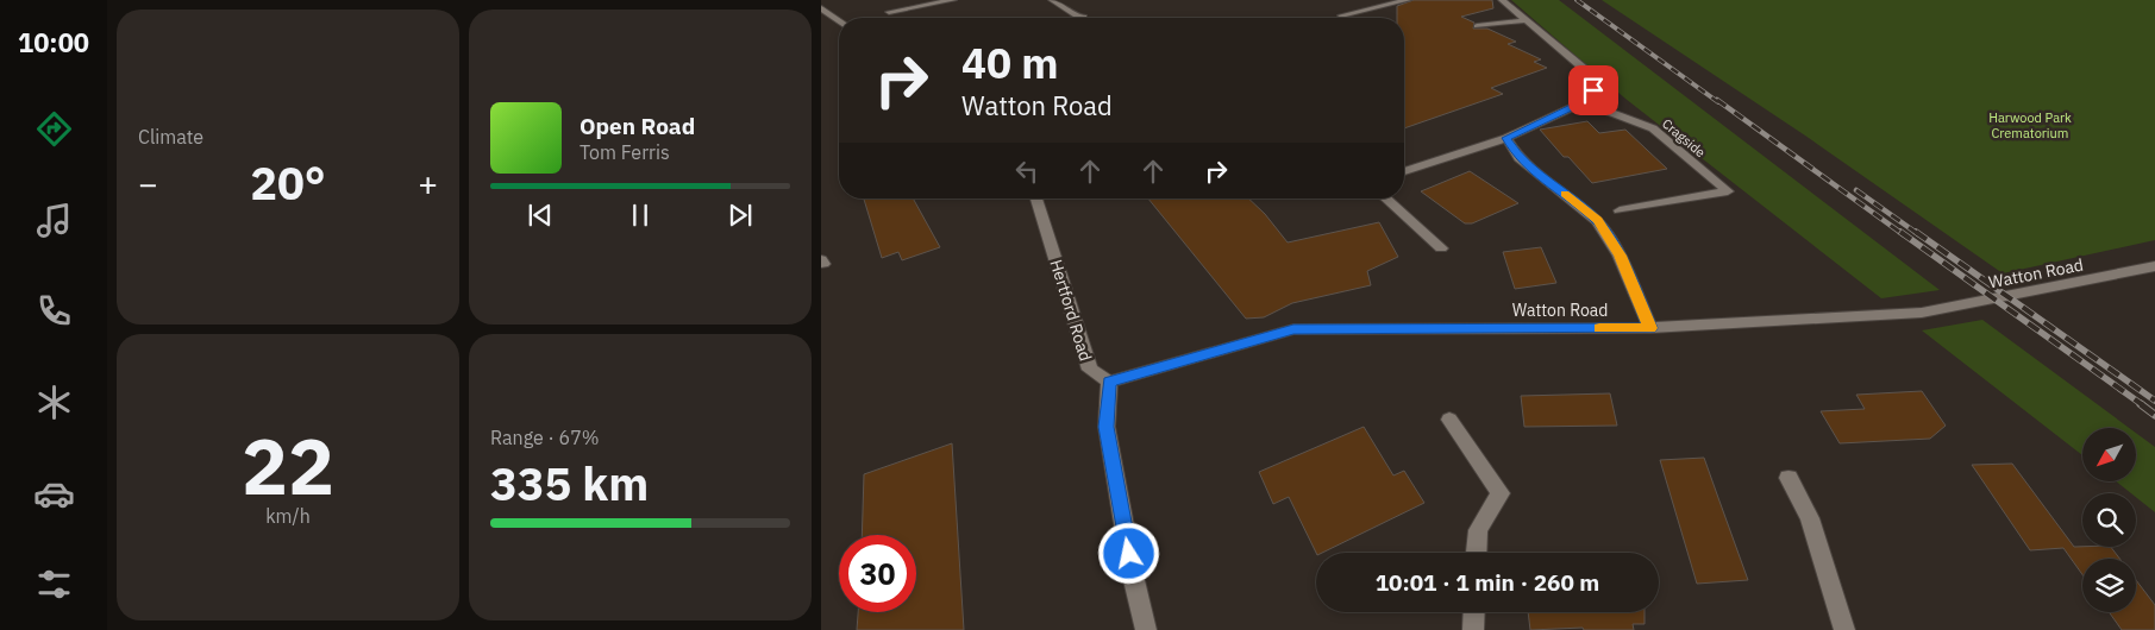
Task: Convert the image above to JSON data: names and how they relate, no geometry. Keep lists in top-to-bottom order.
{
  "streets": {
    "street": ["Cragside", "Watton Road", "Hertford Road"]
  },
  "crossings": [
    ["Watton Road", "Hertford Road"]
  ],
  "parks": ["Harwood Park Crematorium"],
  "north": "bottom left",
  "page": {
    "tabs": "10:00",
    "tile": [
      "Climate",
      ["22", "km/h"],
      ["Range · 67%", "335 km"]
    ],
    "turn": ["40 m", "Watton Road"],
    "song": ["Open Road", "Tom Ferris"],
    "heat": ["−", "20°", "+"],
    "limit": "30",
    "trip": "10:01 · 1 min · 260 m"
  }
}
